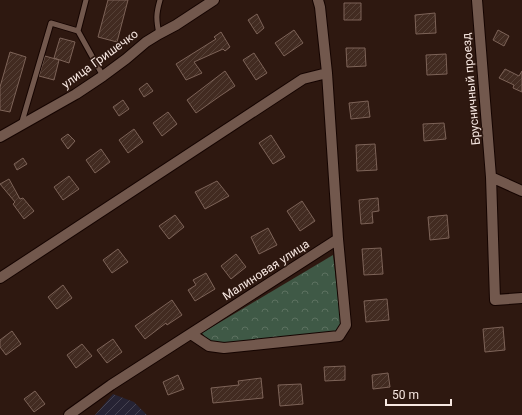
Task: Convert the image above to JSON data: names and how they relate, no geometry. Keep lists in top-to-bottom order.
{
  "streets": {
    "street": ["улица Гришечко", "Брусничный проезд", "Малиновая улица"]
  },
  "scale_bar": "50 m"
}
